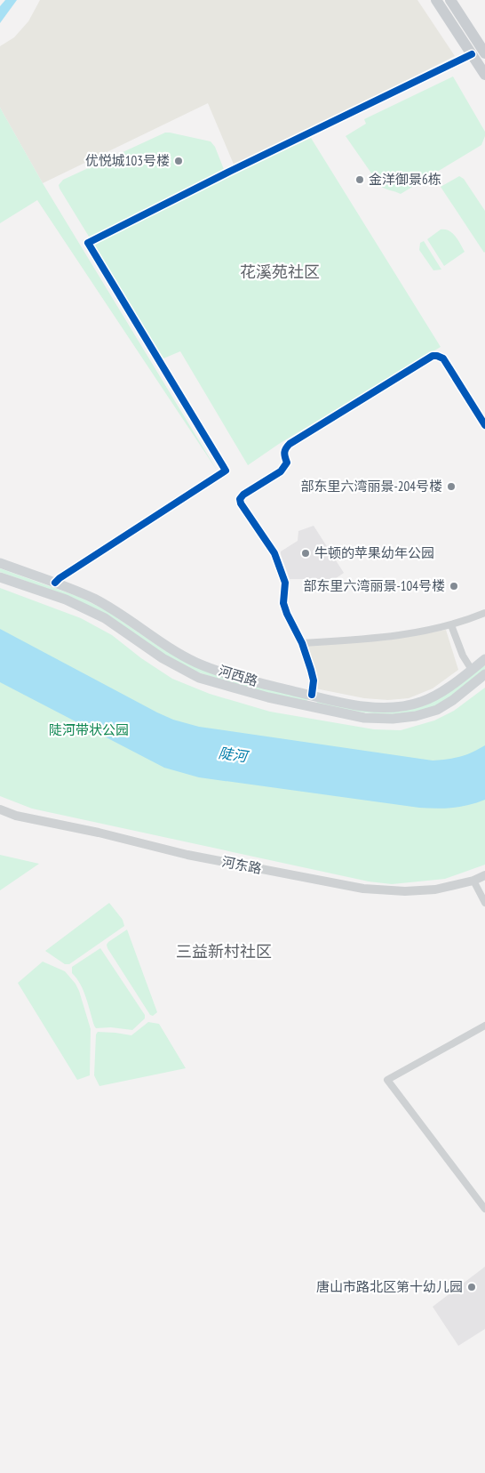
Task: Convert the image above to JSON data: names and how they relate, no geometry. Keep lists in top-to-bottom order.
{
  "streets": {
    "main road": ["河西路"],
    "street": ["河东路"]
  },
  "districts": ["花溪苑社区", "三益新村社区"],
  "water": ["陡河"],
  "parks": ["陡河带状公园"],
  "places": [
    "优悦城103号楼",
    "金洋御景6栋",
    "部东里六湾丽景-204号楼",
    "牛顿的苹果幼年公园",
    "部东里六湾丽景-104号楼",
    "唐山市路北区第十幼儿园"
  ]
}
